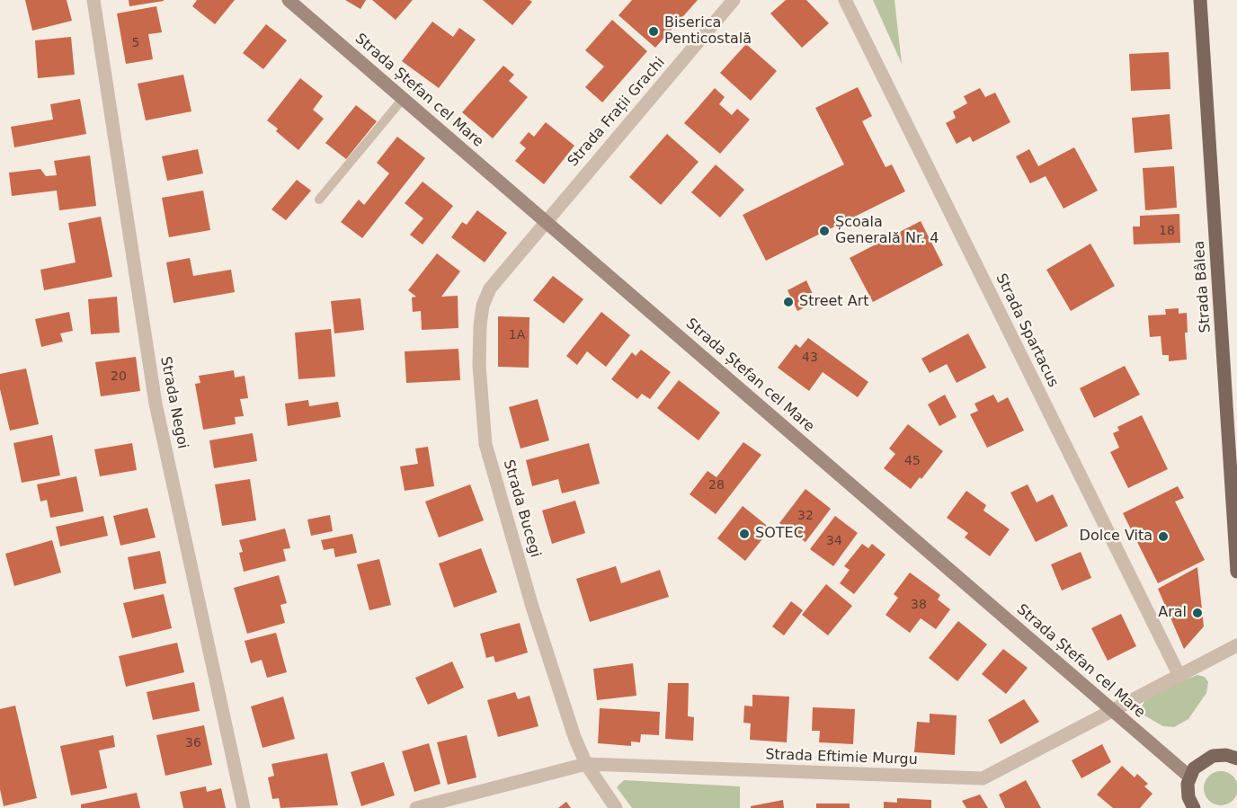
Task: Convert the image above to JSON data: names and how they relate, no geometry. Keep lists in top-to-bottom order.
{
  "streets": {
    "main road": ["Strada Ștefan cel Mare", "Strada Bâlea"],
    "street": [
      "Strada Frații Grachi",
      "Strada Spartacus",
      "Strada Negoi",
      "Strada Bucegi",
      "Strada Eftimie Murgu"
    ]
  },
  "crossings": [
    ["Strada Ștefan cel Mare", "Strada Frații Grachi"],
    ["Strada Ștefan cel Mare", "Strada Bucegi"],
    ["Strada Ștefan cel Mare", "Strada Eftimie Murgu"],
    ["Strada Frații Grachi", "Strada Bucegi"],
    ["Strada Spartacus", "Strada Eftimie Murgu"],
    ["Strada Bucegi", "Strada Eftimie Murgu"]
  ],
  "places": [
    "Biserica Penticostală",
    "Școala Generală Nr. 4",
    "Street Art",
    "SOTEC",
    "Dolce Vita",
    "Aral"
  ],
  "house_numbers": [
    "5",
    "18",
    "1A",
    "43",
    "20",
    "45",
    "28",
    "32",
    "34",
    "38",
    "36"
  ]
}
